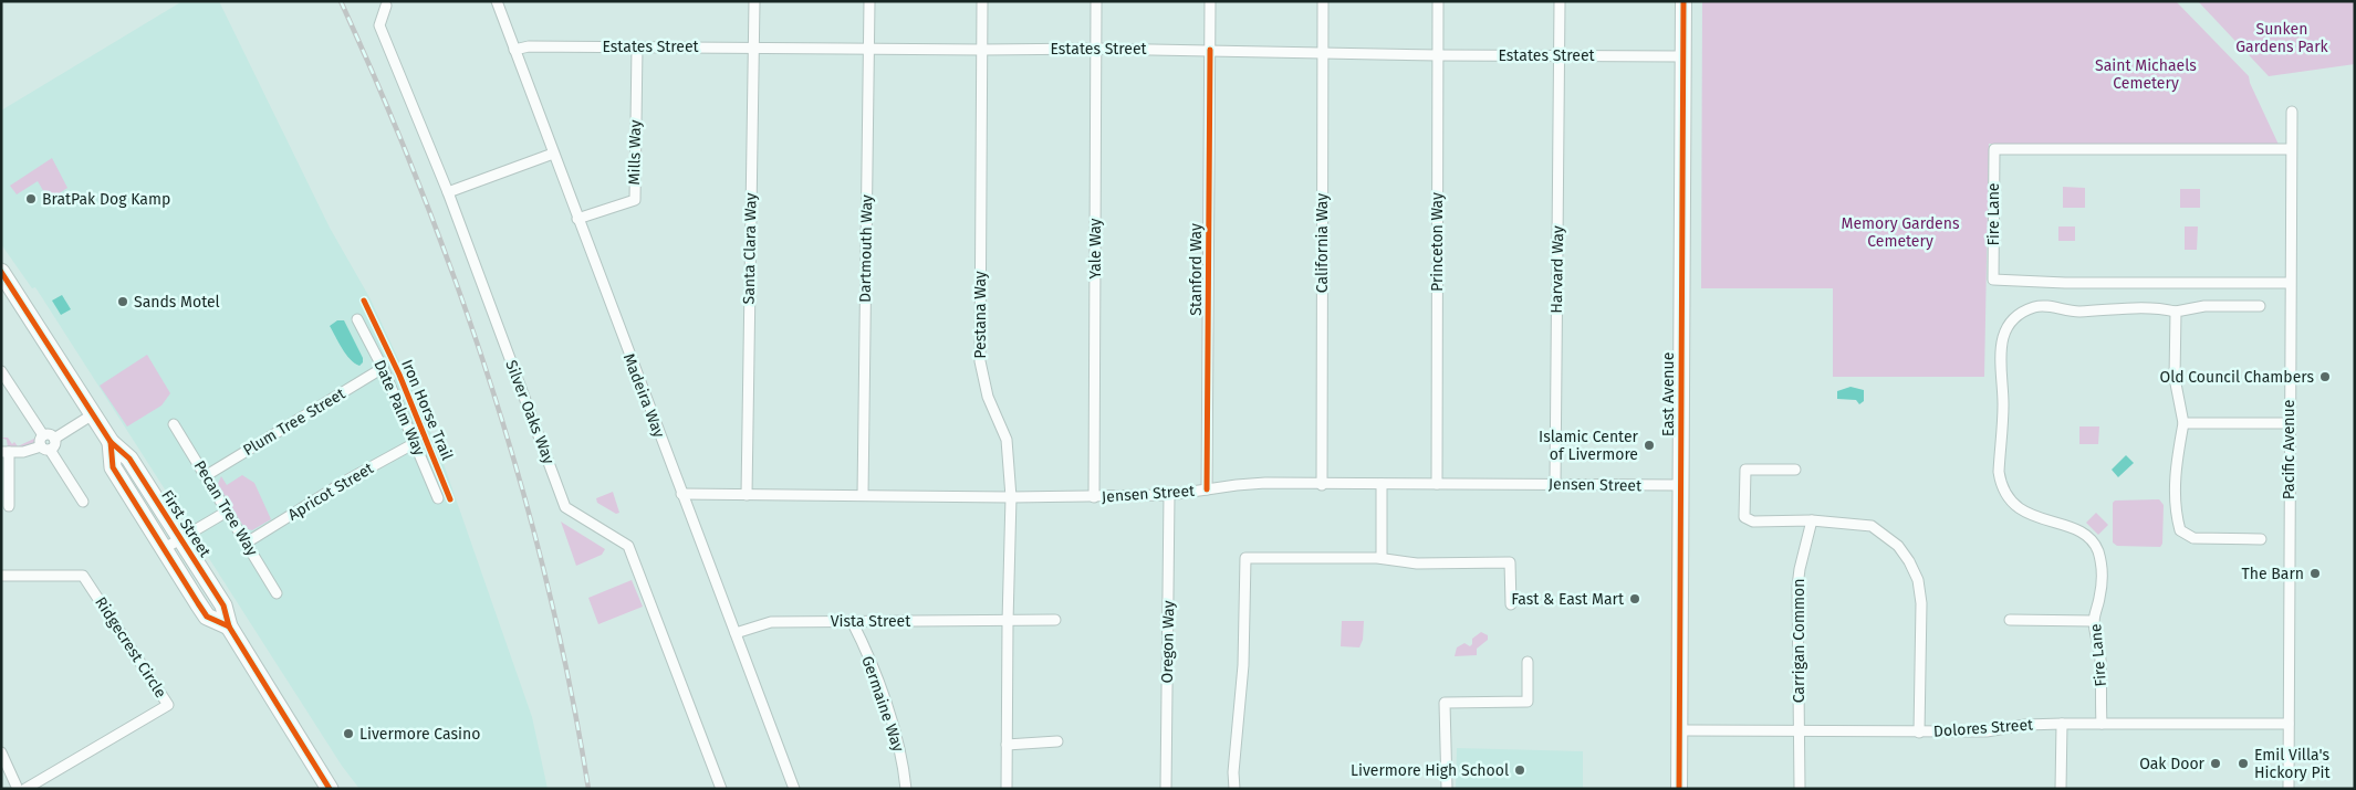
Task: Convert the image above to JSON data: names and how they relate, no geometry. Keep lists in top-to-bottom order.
{
  "streets": {
    "main road": ["East Avenue", "First Street"],
    "street": [
      "Estates Street",
      "Mills Way",
      "Fire Lane",
      "Princeton Way",
      "California Way",
      "Santa Clara Way",
      "Dartmouth Way",
      "Yale Way",
      "Stanford Way",
      "Harvard Way",
      "Pestana Way",
      "Madeira Way",
      "Date Palm Way",
      "Silver Oaks Way",
      "Plum Tree Street",
      "Pacific Avenue",
      "Jensen Street",
      "Apricot Street",
      "Pecan Tree Way",
      "Vista Street",
      "Carrigan Common",
      "Oregon Way",
      "Ridgecrest Circle",
      "Germaine Way",
      "Dolores Street"
    ],
    "cycle path": ["Iron Horse Trail"]
  },
  "crossings": [
    ["Estates Street", "Mills Way"],
    ["Estates Street", "Princeton Way"],
    ["Estates Street", "California Way"],
    ["Estates Street", "Santa Clara Way"],
    ["Estates Street", "Dartmouth Way"],
    ["Estates Street", "Yale Way"],
    ["Estates Street", "Stanford Way"],
    ["Estates Street", "Harvard Way"],
    ["Estates Street", "Pestana Way"],
    ["Estates Street", "East Avenue"],
    ["Estates Street", "Madeira Way"],
    ["Mills Way", "Madeira Way"],
    ["Fire Lane", "Pacific Avenue"],
    ["Fire Lane", "Dolores Street"],
    ["Princeton Way", "Jensen Street"],
    ["California Way", "Jensen Street"],
    ["Santa Clara Way", "Jensen Street"],
    ["Dartmouth Way", "Jensen Street"],
    ["Yale Way", "Jensen Street"],
    ["Stanford Way", "Jensen Street"],
    ["Harvard Way", "Jensen Street"],
    ["Pestana Way", "Jensen Street"],
    ["Pestana Way", "Vista Street"],
    ["East Avenue", "Jensen Street"],
    ["East Avenue", "Dolores Street"],
    ["Madeira Way", "Jensen Street"],
    ["Madeira Way", "Vista Street"],
    ["Date Palm Way", "Plum Tree Street"],
    ["Date Palm Way", "Apricot Street"],
    ["Plum Tree Street", "Pecan Tree Way"],
    ["Pacific Avenue", "Dolores Street"],
    ["Jensen Street", "Oregon Way"],
    ["Apricot Street", "Pecan Tree Way"],
    ["Vista Street", "Germaine Way"],
    ["Carrigan Common", "Dolores Street"]
  ],
  "parks": ["Sunken Gardens Park", "Saint Michaels Cemetery", "Memory Gardens Cemetery"],
  "places": [
    "BratPak Dog Kamp",
    "Sands Motel",
    "Old Council Chambers",
    "Islamic Center of Livermore",
    "The Barn",
    "Fast & East Mart",
    "Livermore Casino",
    "Oak Door",
    "Emil Villa's Hickory Pit",
    "Livermore High School"
  ]
}
